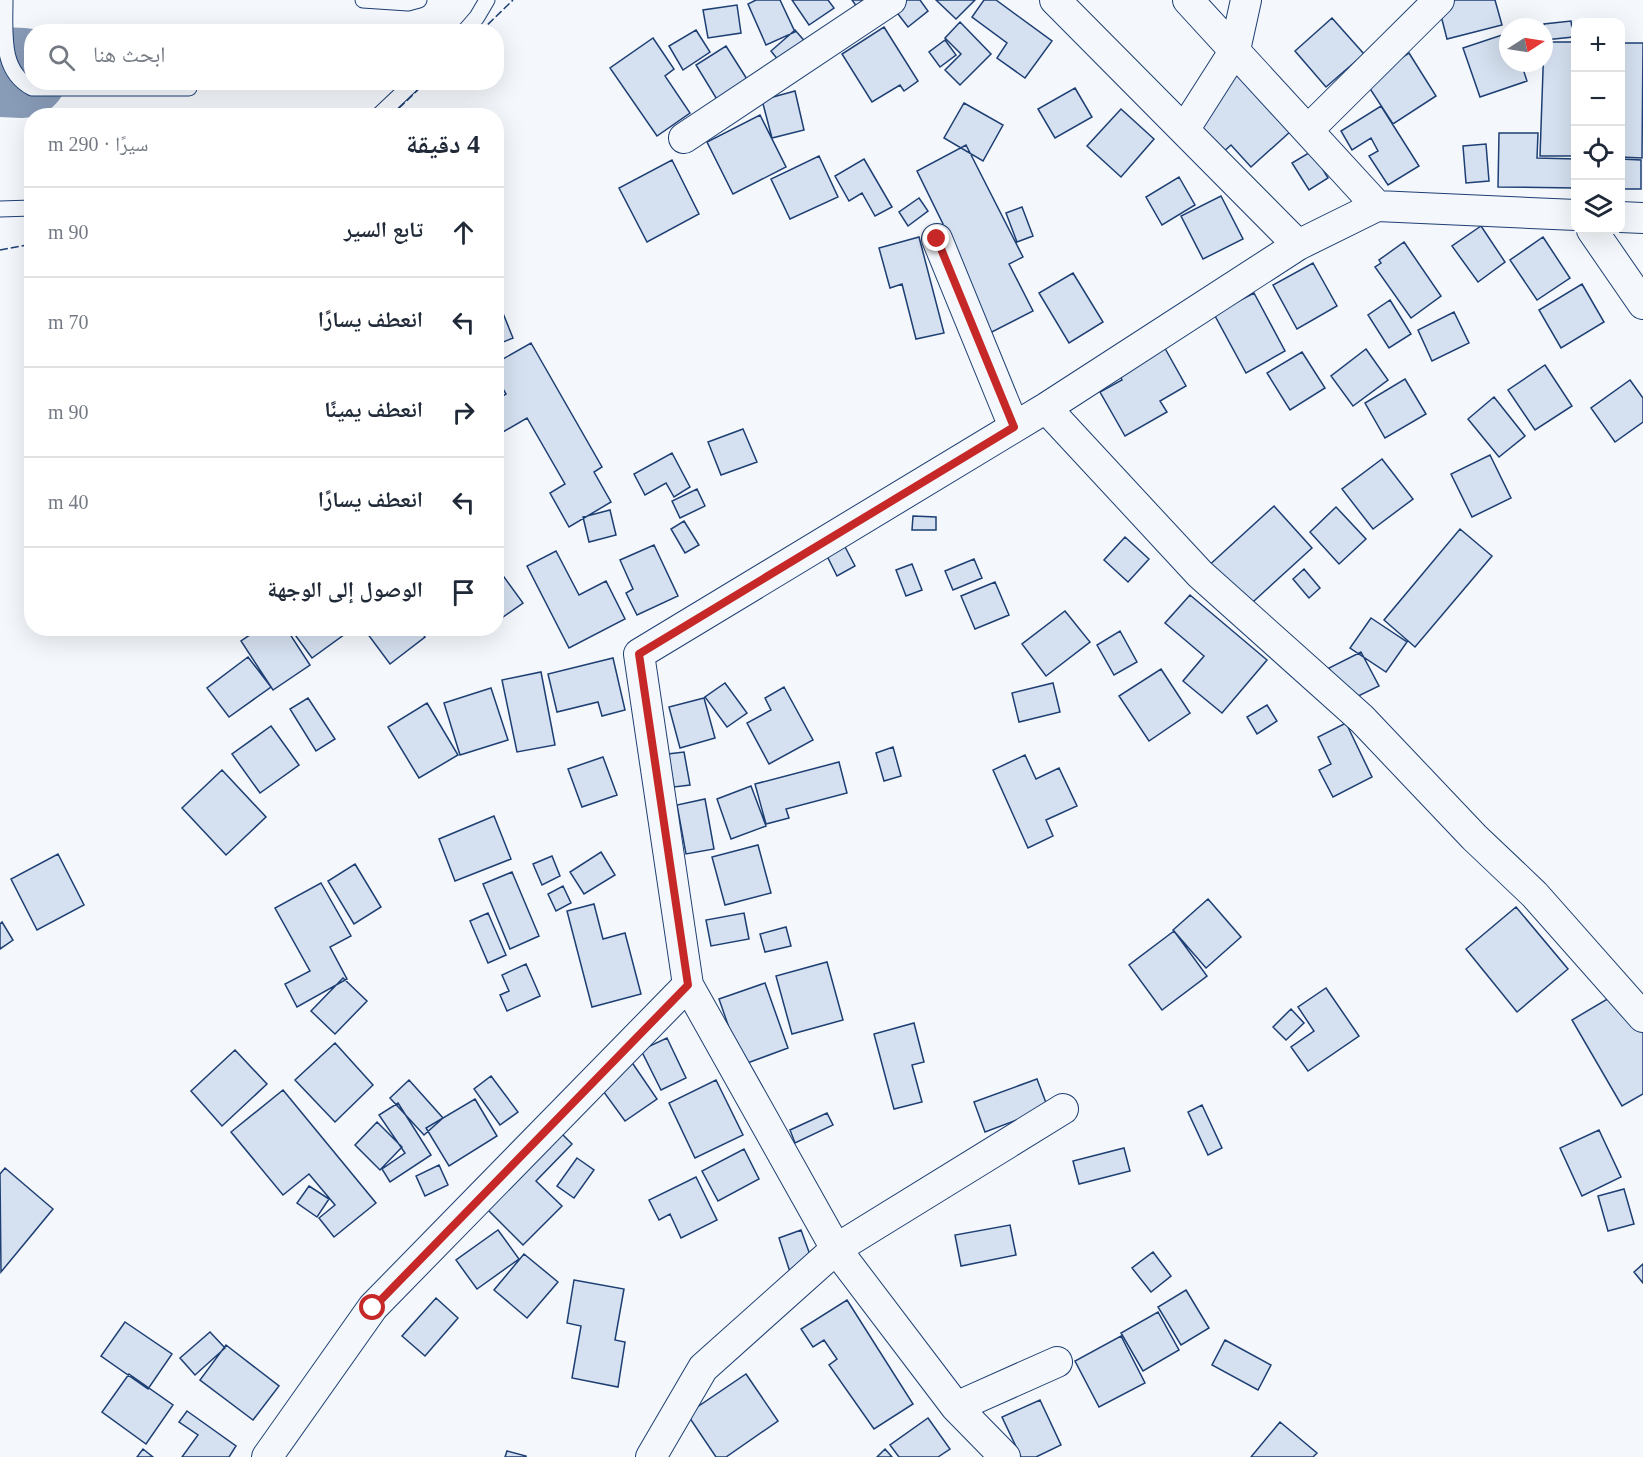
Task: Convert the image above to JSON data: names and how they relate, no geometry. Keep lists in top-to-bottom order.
{
  "north": "right",
  "page": {
    "map_buttons": ["+", "−"],
    "search": "ابحث هنا",
    "heading": ["4 دقيقة", "سيرًا · 290 m"],
    "list": [
      ["تابع السير", "90 m"],
      ["انعطف يسارًا", "70 m"],
      ["انعطف يمينًا", "90 m"],
      ["انعطف يسارًا", "40 m"],
      "الوصول إلى الوجهة"
    ]
  }
}
